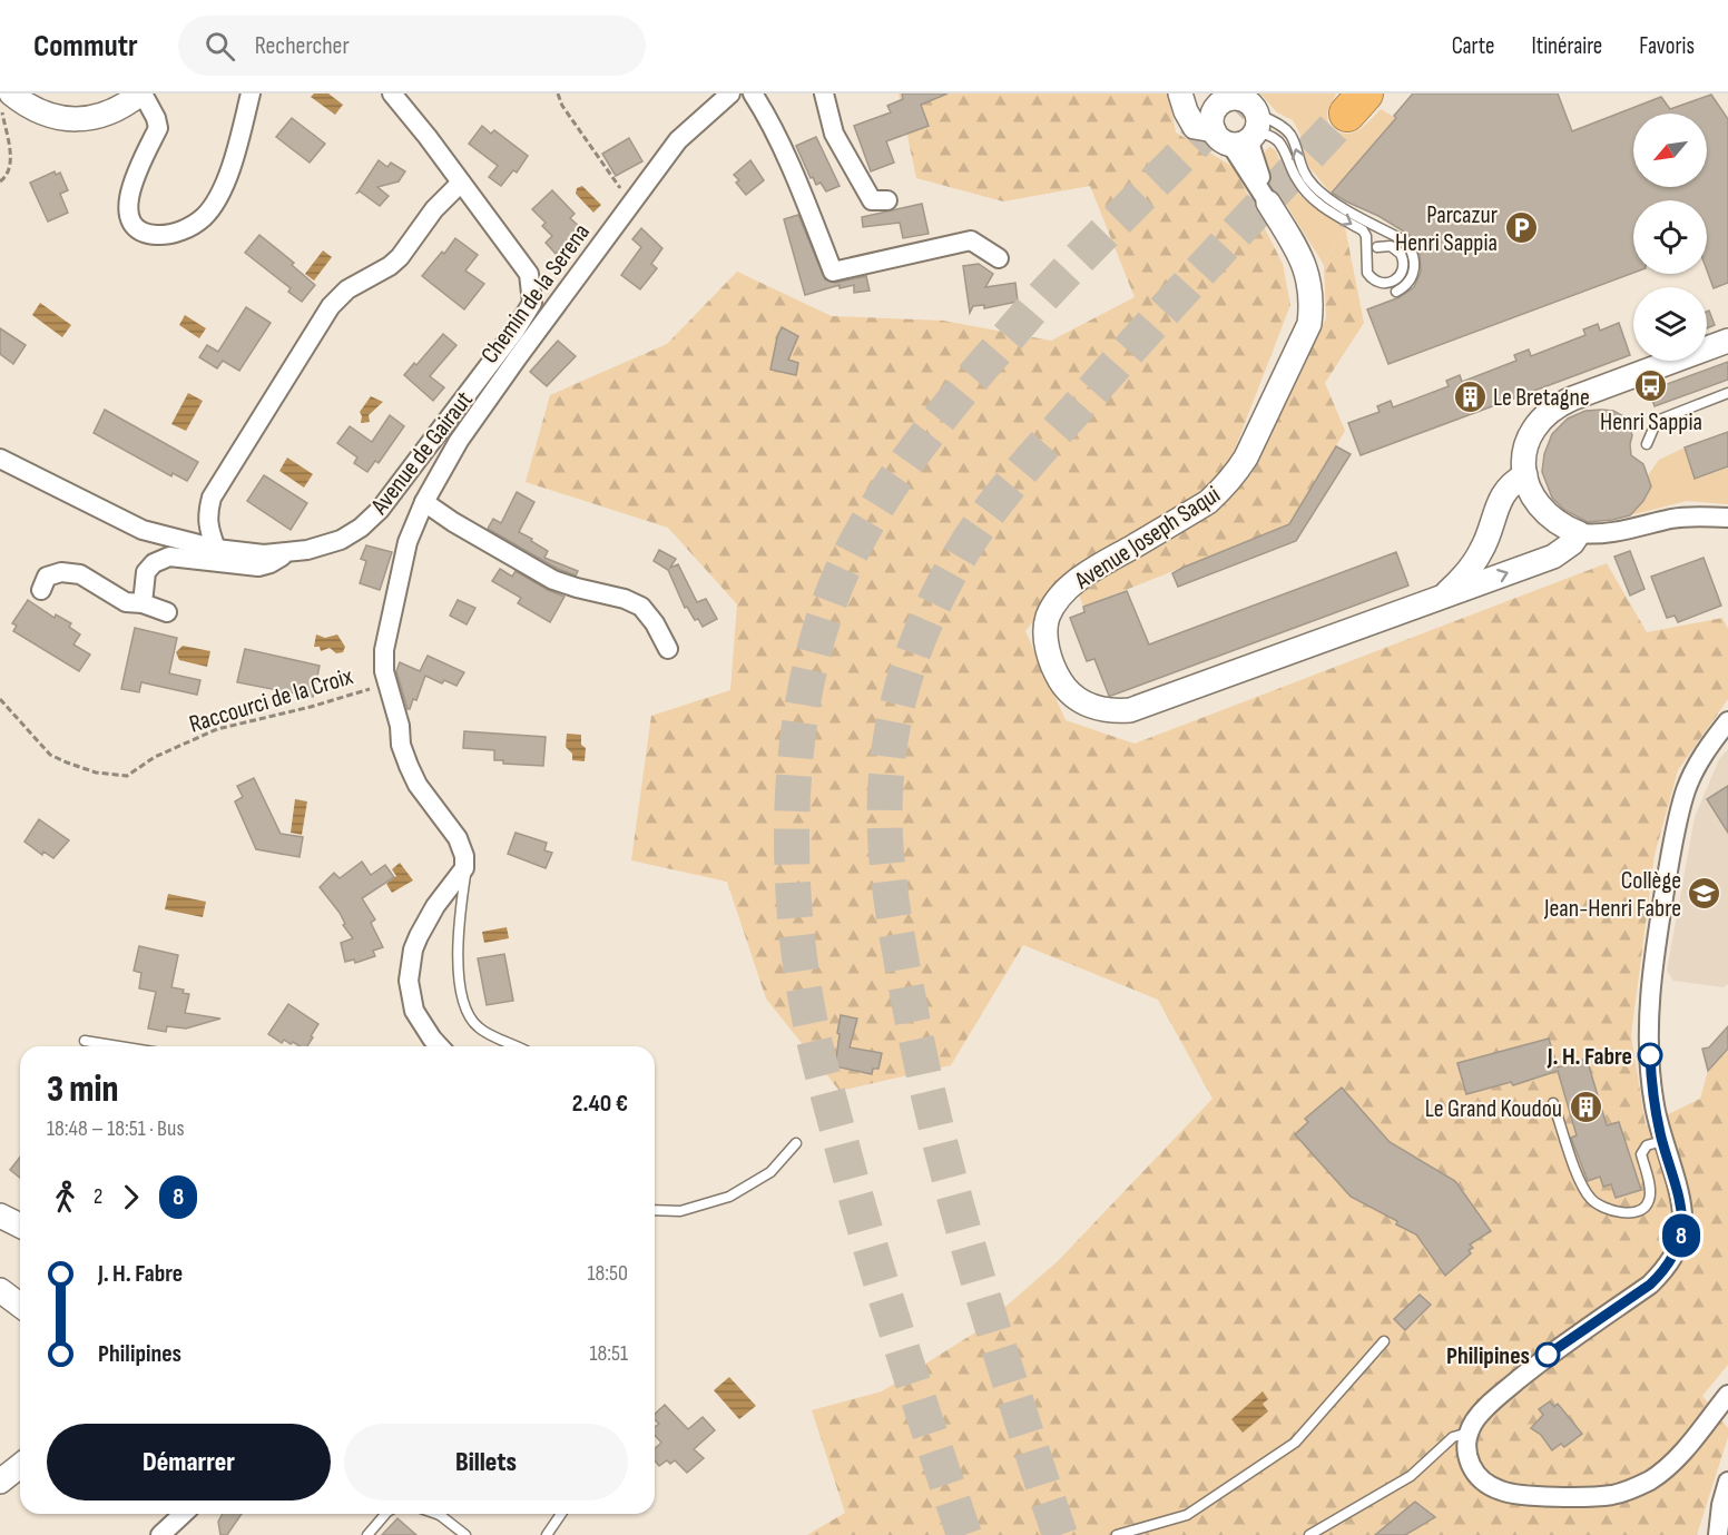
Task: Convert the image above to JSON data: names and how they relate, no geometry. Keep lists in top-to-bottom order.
{
  "streets": {
    "street": ["Chemin de la Serena", "Avenue de Gairaut", "Avenue Joseph Saqui"],
    "path": ["Raccourci de la Croix"]
  },
  "crossings": [
    ["Chemin de la Serena", "Raccourci de la Croix"]
  ],
  "places": {
    "parking": ["Parcazur Henri Sappia"],
    "bus stop": ["Henri Sappia"],
    "building": ["Le Bretagne", "Le Grand Koudou"],
    "school or university": ["Collège Jean-Henri Fabre"],
    "other": ["J. H. Fabre", "Philipines"]
  },
  "lines": ["bus line 8"],
  "north": "bottom left",
  "page": {
    "header": "Commutr",
    "search": "Rechercher",
    "nav": ["Carte", "Itinéraire", "Favoris"],
    "on_map": "8",
    "heading": ["3 min", "18:48 – 18:51 · Bus", "2.40 €"],
    "legs": ["2", "8"],
    "list": [
      {
        "name": "J. H. Fabre",
        "value": "18:50"
      },
      {
        "name": "Philipines",
        "value": "18:51"
      }
    ],
    "buttons": ["Démarrer", "Billets"]
  }
}
